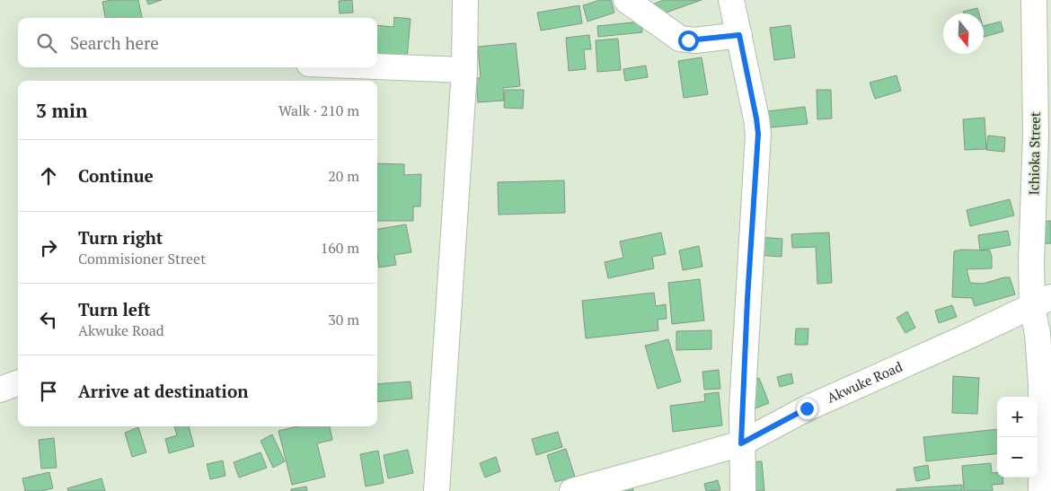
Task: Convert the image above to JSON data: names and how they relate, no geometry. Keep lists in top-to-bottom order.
{
  "streets": {
    "street": ["Ichioka Street", "Akwuke Road"]
  },
  "crossings": [
    ["Ichioka Street", "Akwuke Road"]
  ],
  "north": "bottom",
  "page": {
    "search": "Search here",
    "heading": ["3 min", "Walk · 210 m"],
    "list": [
      ["Continue", "20 m"],
      ["Turn right", "Commisioner Street", "160 m"],
      ["Turn left", "Akwuke Road", "30 m"],
      "Arrive at destination"
    ],
    "map_buttons": ["+", "−"]
  }
}
